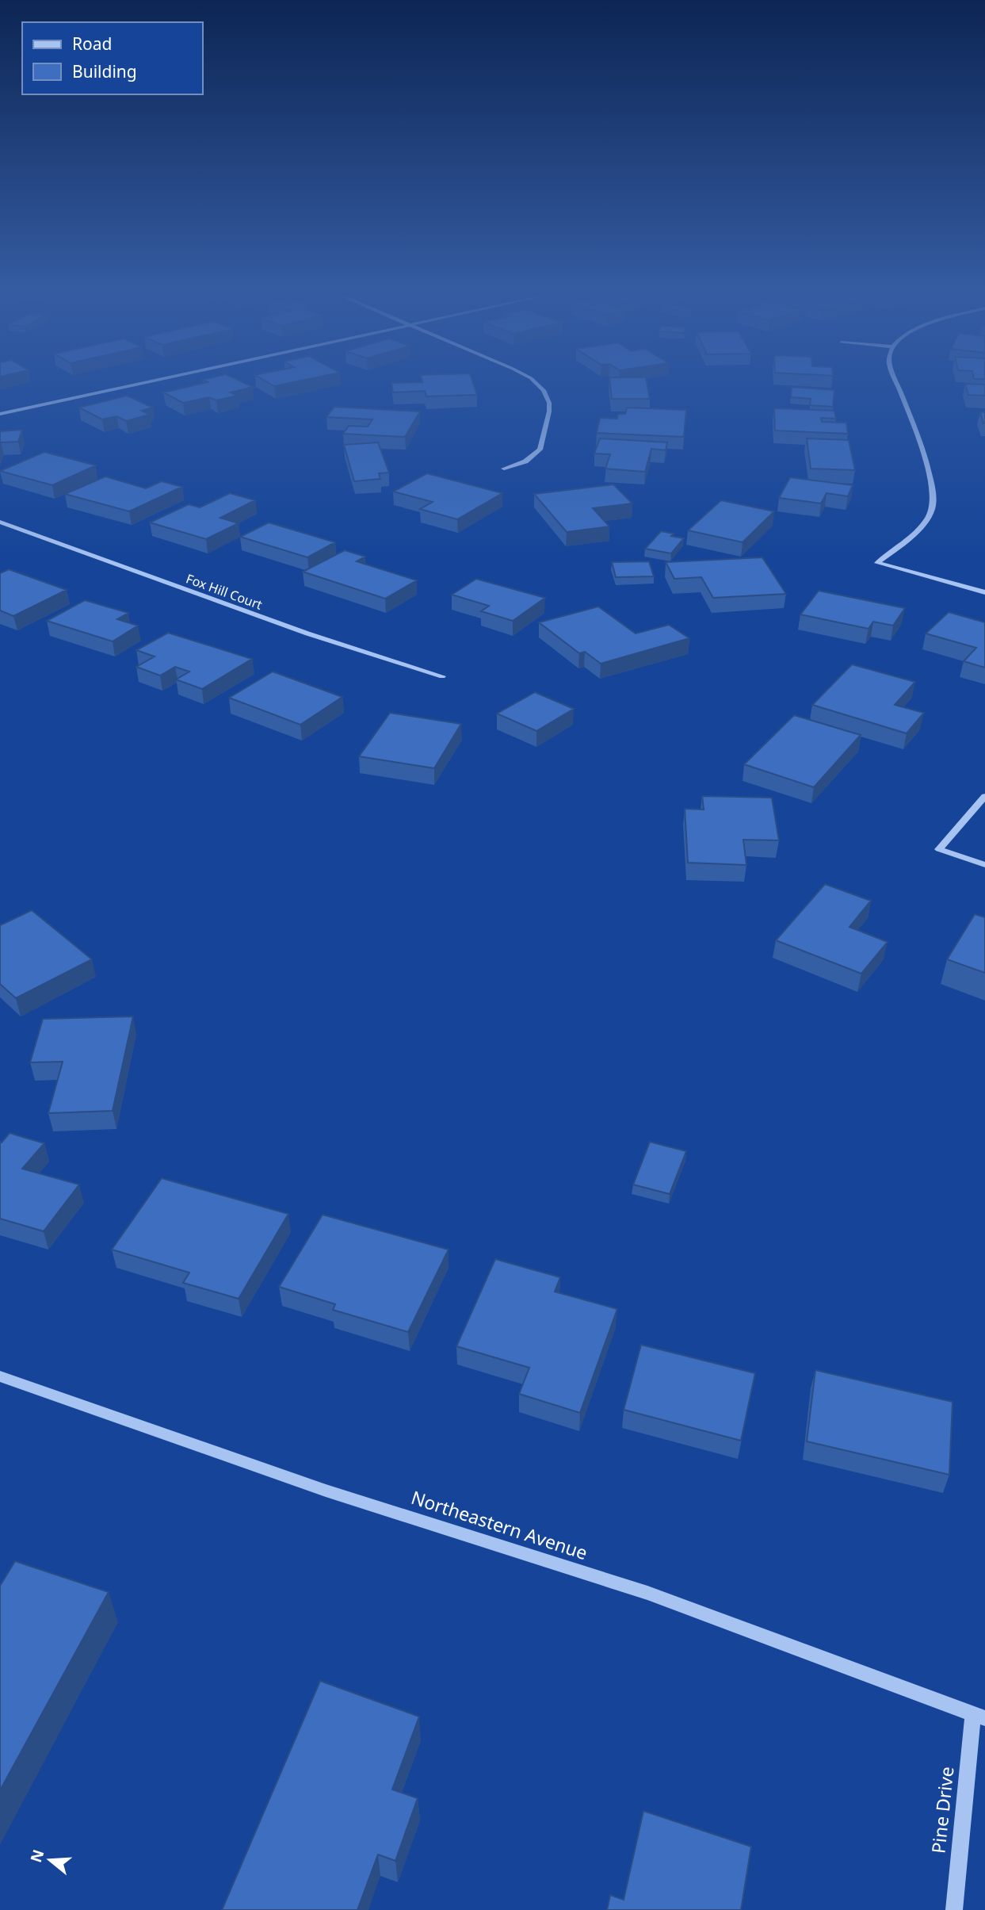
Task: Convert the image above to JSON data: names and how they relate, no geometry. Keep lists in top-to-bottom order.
{
  "streets": {
    "street": ["Fox Hill Court", "Northeastern Avenue", "Pine Drive"]
  },
  "crossings": [
    ["Northeastern Avenue", "Pine Drive"]
  ],
  "legend": ["Road", "Building"],
  "north": "left"
}
